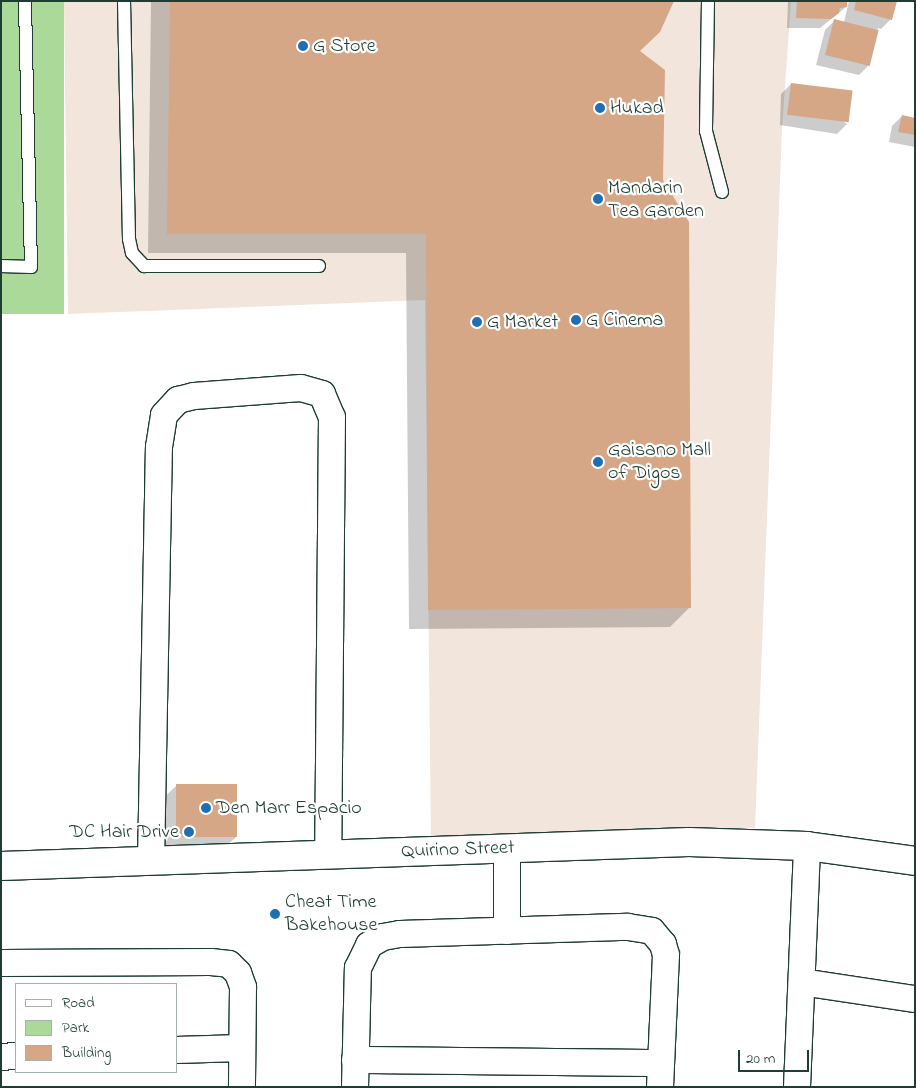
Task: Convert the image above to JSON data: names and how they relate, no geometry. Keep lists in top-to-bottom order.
{
  "streets": {
    "street": ["Quirino Street"]
  },
  "places": [
    "G Store",
    "Hukad",
    "Mandarin Tea Garden",
    "G Cinema",
    "G Market",
    "Gaisano Mall of Digos",
    "Den Marr Espacio",
    "DC Hair Drive",
    "Cheat Time Bakehouse"
  ],
  "legend": ["Road", "Park", "Building"],
  "scale_bar": "20 m"
}
